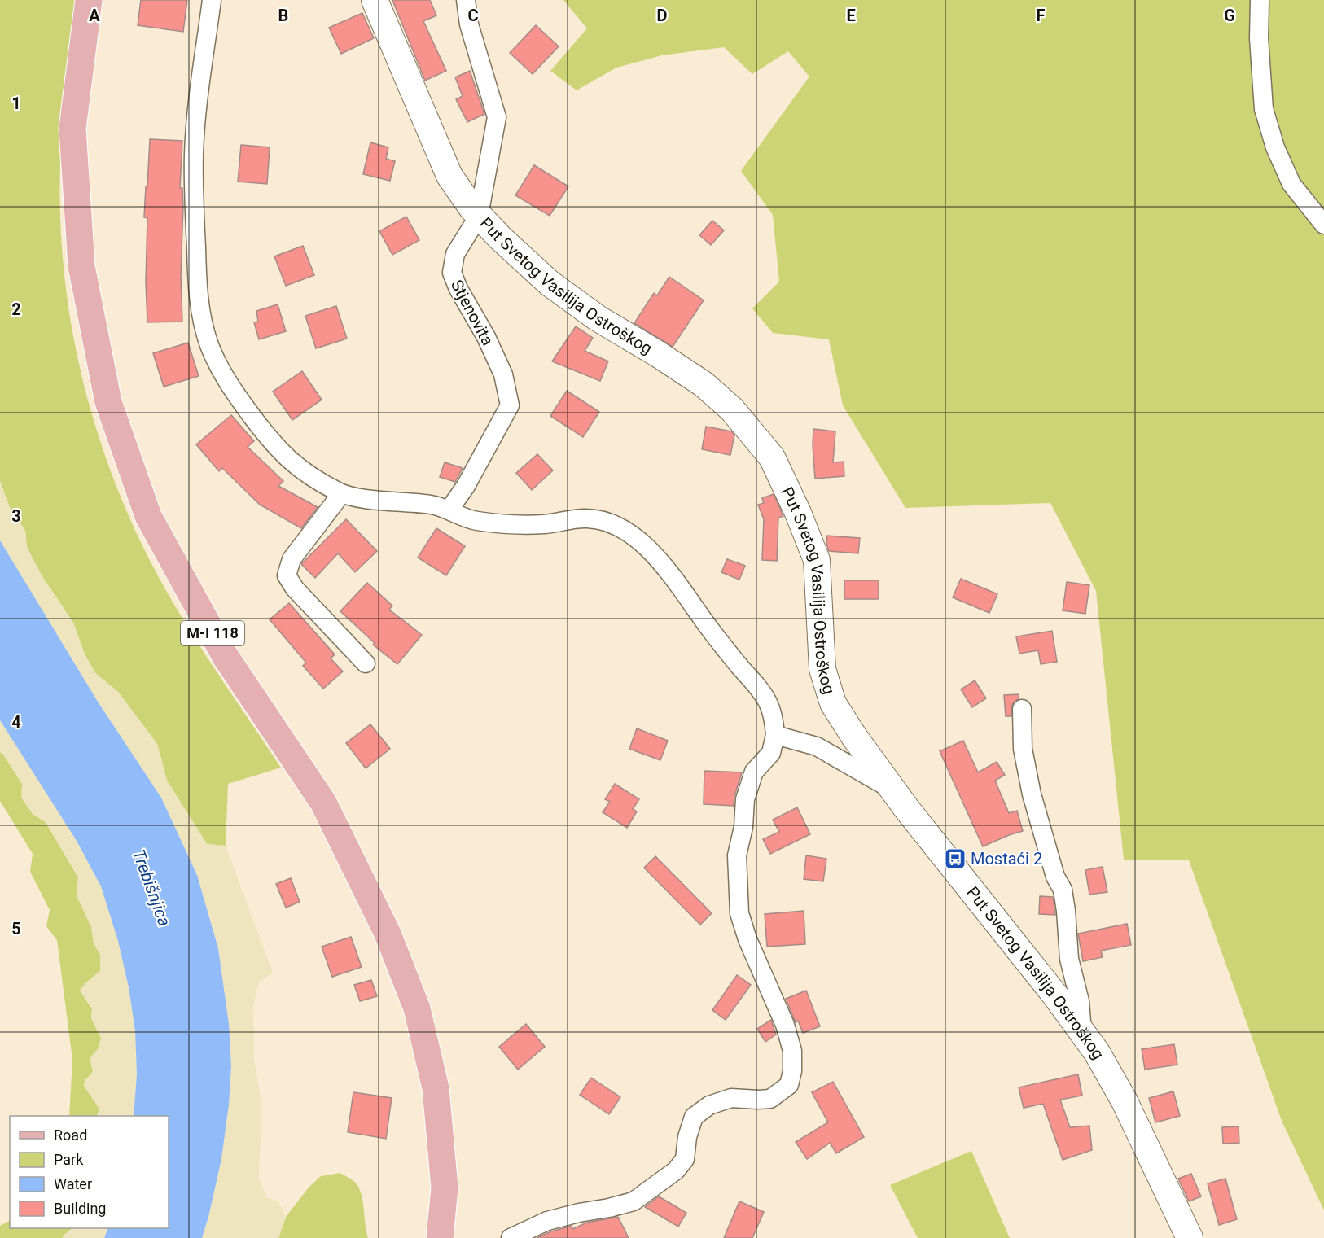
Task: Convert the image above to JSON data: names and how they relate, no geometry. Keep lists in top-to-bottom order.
{
  "streets": {
    "main road": ["M-I 118"],
    "street": ["Put Svetog Vasilija Ostroškog", "Stjenovita"]
  },
  "crossings": [
    ["Put Svetog Vasilija Ostroškog", "Stjenovita"]
  ],
  "water": ["Trebišnjica"],
  "places": {
    "bus stop": ["Mostaći 2"]
  },
  "legend": [
    "Road",
    "Park",
    "Water",
    "Building"
  ],
  "grid": {
    "columns": [
      "A",
      "B",
      "C",
      "D",
      "E",
      "F",
      "G"
    ],
    "rows": [
      "1",
      "2",
      "3",
      "4",
      "5"
    ]
  }
}
